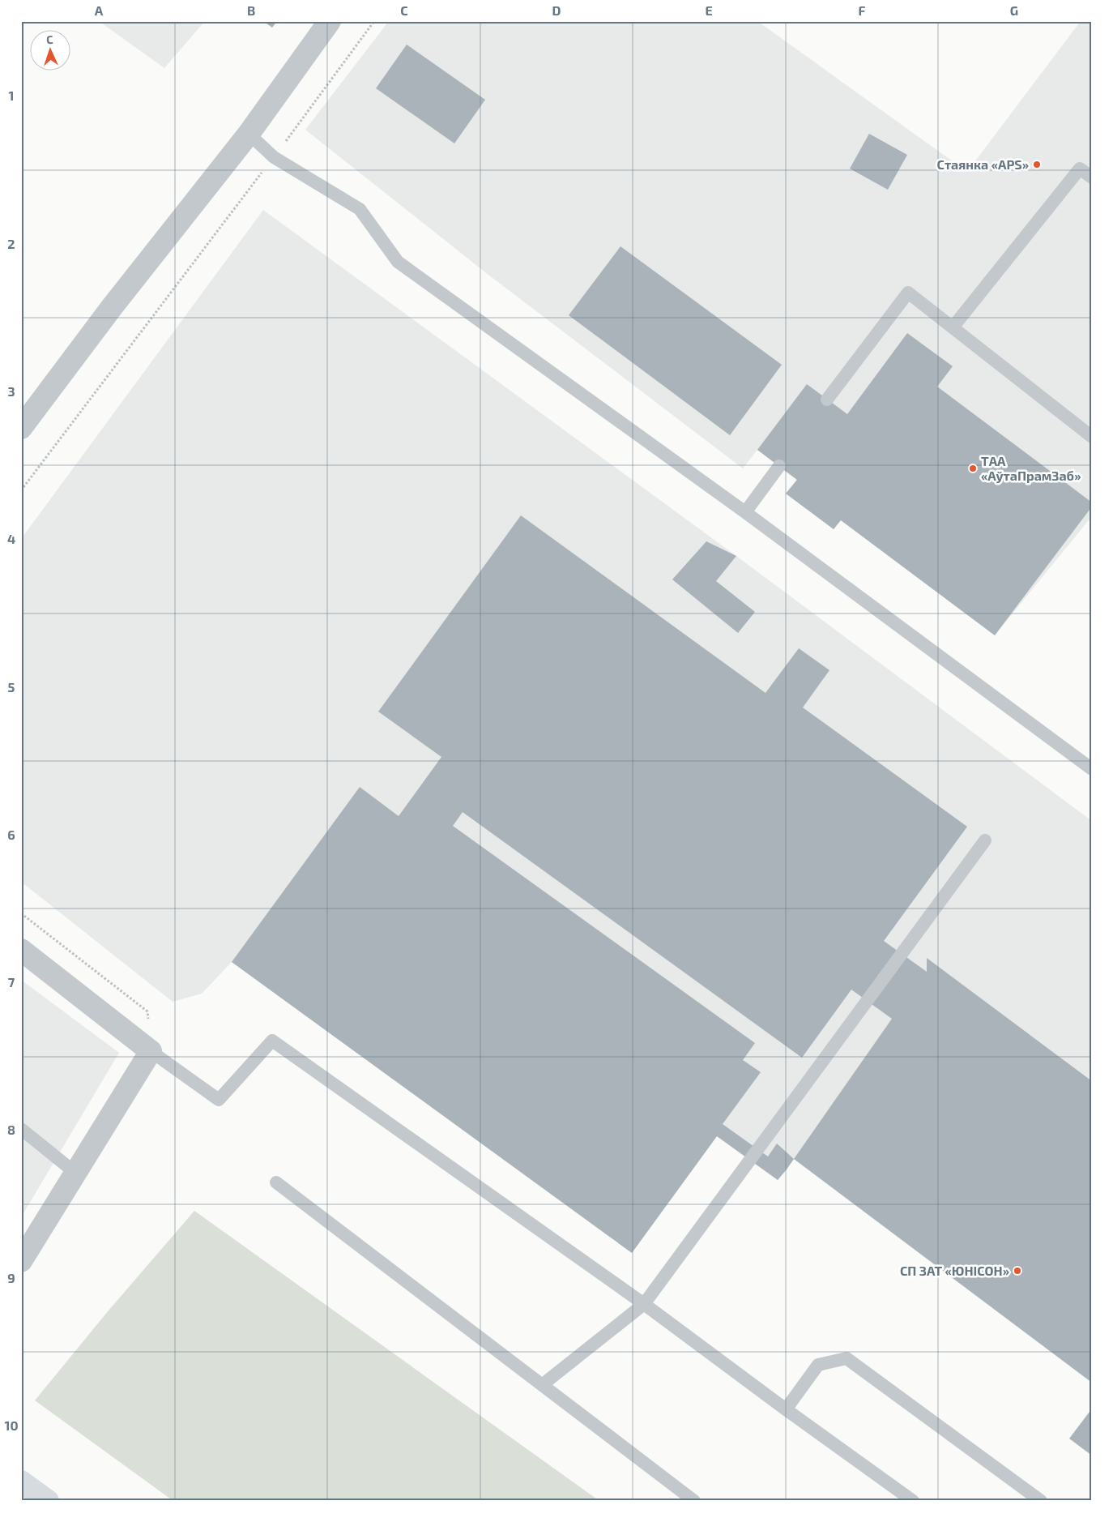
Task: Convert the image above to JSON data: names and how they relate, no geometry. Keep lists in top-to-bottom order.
{
  "places": ["Стаянка «APS»", "ТАА «АўтаПрамЗаб»", "СП ЗАТ «ЮНІСОН»"],
  "north": "top",
  "grid": {
    "columns": [
      "A",
      "B",
      "C",
      "D",
      "E",
      "F",
      "G"
    ],
    "rows": [
      "1",
      "2",
      "3",
      "4",
      "5",
      "6",
      "7",
      "8",
      "9",
      "10"
    ]
  }
}
